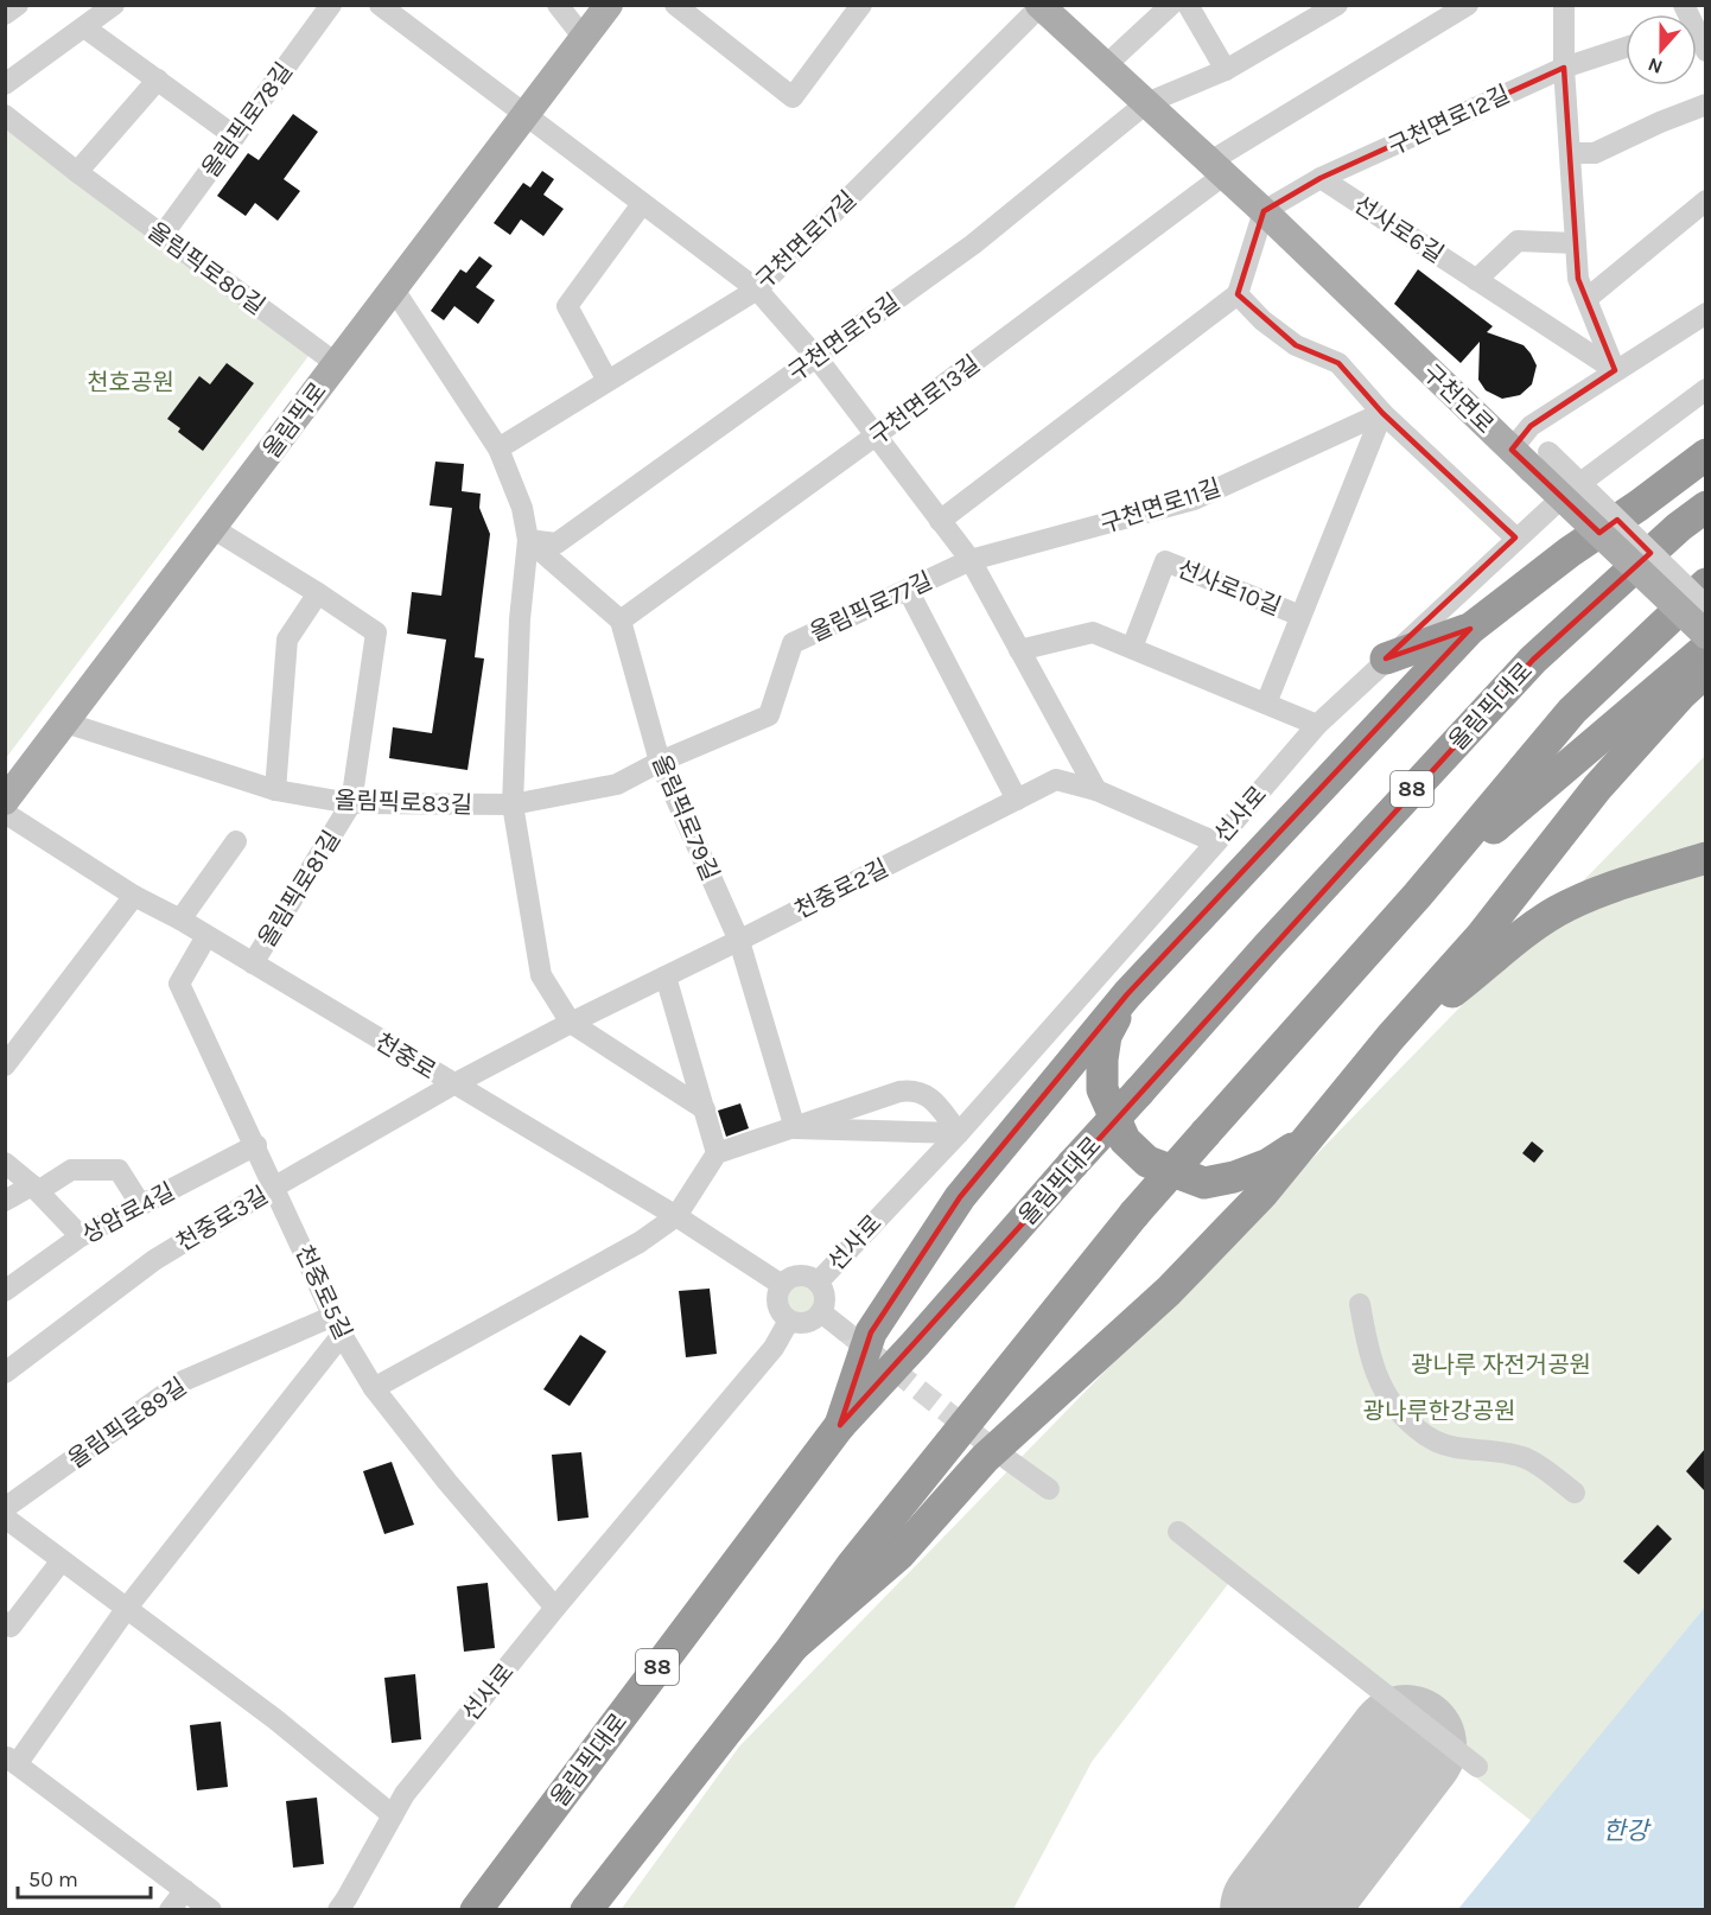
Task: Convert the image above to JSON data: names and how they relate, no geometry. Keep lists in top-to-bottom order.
{
  "streets": {
    "highway": ["올림픽대로", "88"],
    "main road": ["구천면로", "올림픽로"],
    "street": [
      "올림픽로78길",
      "구천면로12길",
      "선사로6길",
      "구천면로17길",
      "올림픽로80길",
      "구천면로15길",
      "구천면로13길",
      "구천면로11길",
      "선사로10길",
      "올림픽로77길",
      "올림픽로83길",
      "선사로",
      "올림픽로79길",
      "올림픽로81길",
      "천중로2길",
      "천중로",
      "상암로4길",
      "천중로3길",
      "천중로5길",
      "올림픽로89길"
    ]
  },
  "crossings": [
    ["올림픽로78길", "올림픽로80길"],
    ["구천면로12길", "선사로6길"],
    ["구천면로12길", "구천면로"],
    ["구천면로17길", "구천면로"],
    ["올림픽로80길", "올림픽로"],
    ["구천면로15길", "구천면로"],
    ["구천면로", "구천면로13길"],
    ["구천면로13길", "올림픽로79길"],
    ["올림픽로", "올림픽로83길"],
    ["올림픽로", "올림픽로81길"],
    ["구천면로11길", "올림픽로77길"],
    ["올림픽로77길", "올림픽로83길"],
    ["올림픽로77길", "올림픽로79길"],
    ["올림픽로83길", "올림픽로79길"],
    ["올림픽로83길", "올림픽로81길"],
    ["선사로", "천중로2길"],
    ["선사로", "천중로"],
    ["선사로", "천중로5길"],
    ["올림픽로79길", "천중로2길"],
    ["올림픽로81길", "천중로"],
    ["천중로2길", "천중로"],
    ["천중로2길", "천중로3길"],
    ["천중로", "천중로3길"],
    ["천중로", "천중로5길"],
    ["상암로4길", "천중로5길"],
    ["천중로3길", "천중로5길"],
    ["천중로5길", "올림픽로89길"]
  ],
  "water": ["한강"],
  "parks": ["천호공원", "광나루 자전거공원", "광나루한강공원"],
  "scale_bar": "50 m",
  "north": "bottom"
}
